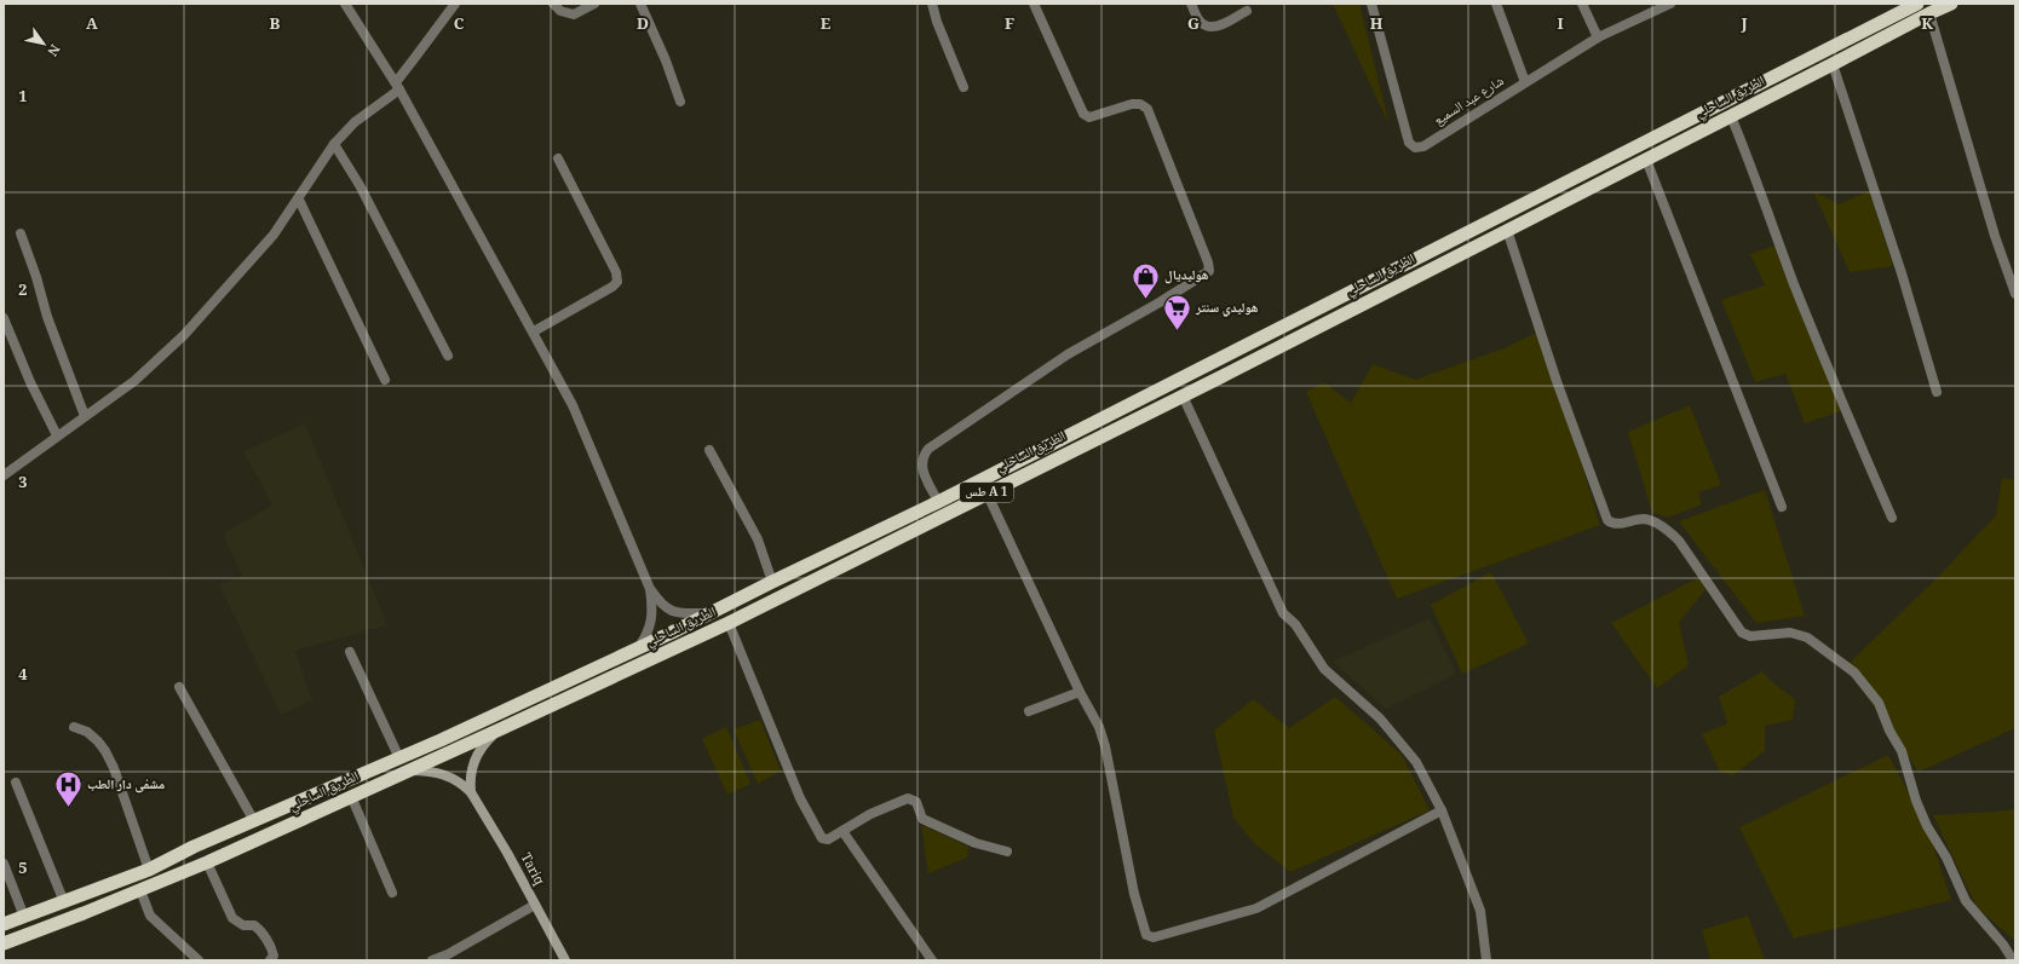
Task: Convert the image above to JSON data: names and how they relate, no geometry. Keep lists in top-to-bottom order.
{
  "streets": {
    "highway": ["الطريق الساحلي", "طس A 1"],
    "main road": ["Tariq"],
    "street": ["شارع عبد السميع"]
  },
  "places": {
    "shop": ["هوليديال"],
    "supermarket": ["هوليدي سنتر"],
    "hospital": ["مشفى دار الطب"]
  },
  "north": "bottom right",
  "grid": {
    "columns": [
      "A",
      "B",
      "C",
      "D",
      "E",
      "F",
      "G",
      "H",
      "I",
      "J",
      "K"
    ],
    "rows": [
      "1",
      "2",
      "3",
      "4",
      "5"
    ]
  }
}
